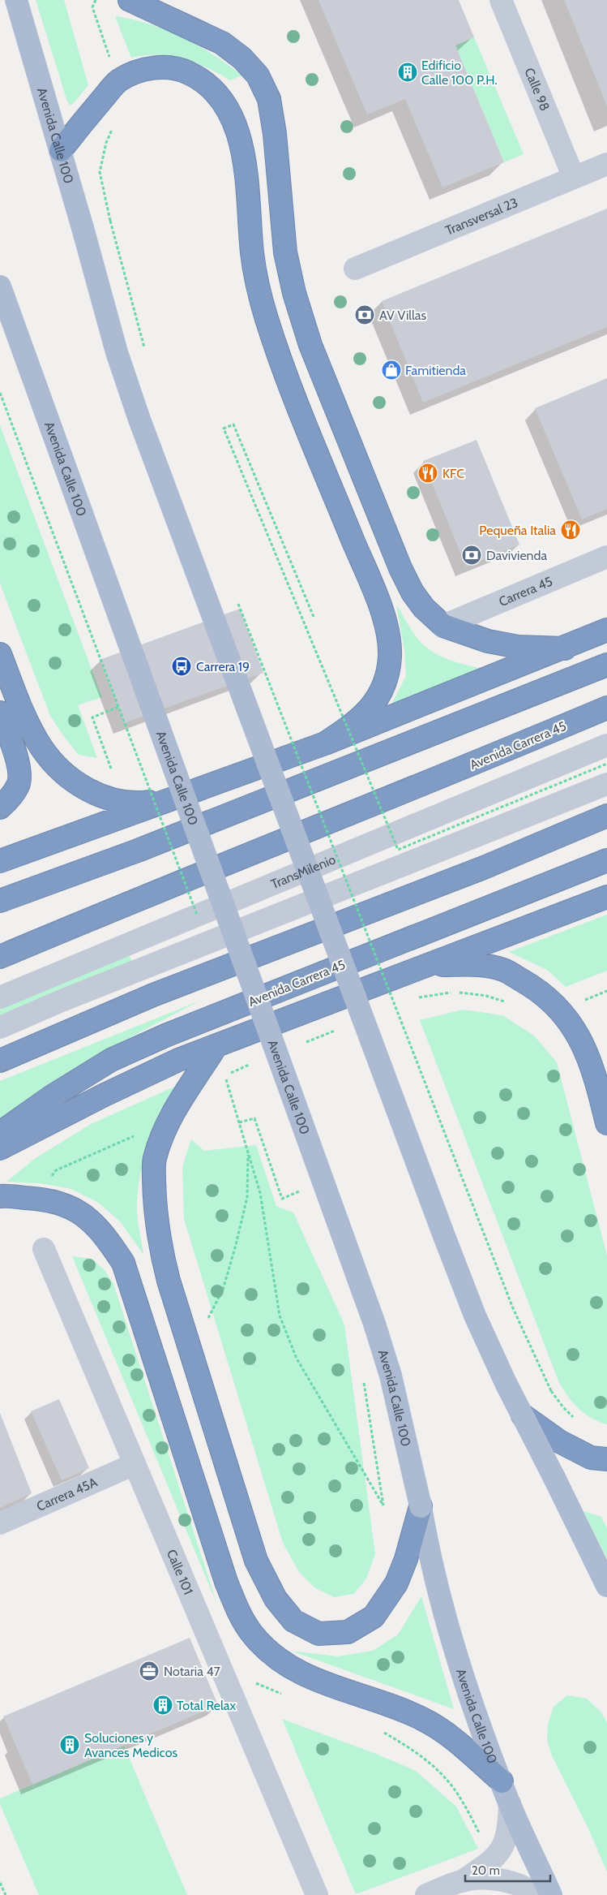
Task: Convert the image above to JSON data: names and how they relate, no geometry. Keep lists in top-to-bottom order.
{
  "streets": {
    "highway": ["Avenida Carrera 45"],
    "main road": ["Avenida Calle 100"],
    "street": [
      "Calle 98",
      "Transversal 23",
      "Carrera 45",
      "TransMilenio",
      "Carrera 45A",
      "Calle 101"
    ]
  },
  "crossings": [
    ["Calle 98", "Transversal 23"],
    ["Carrera 45A", "Calle 101"]
  ],
  "places": {
    "building": ["Edificio Calle 100 P.H.", "Total Relax", "Soluciones y Avances Medicos"],
    "bank": ["AV Villas", "Davivienda"],
    "shop": ["Famitienda"],
    "restaurant": ["KFC", "Pequeña Italia"],
    "bus stop": ["Carrera 19"],
    "office": ["Notaria 47"]
  },
  "scale_bar": "20 m"
}
